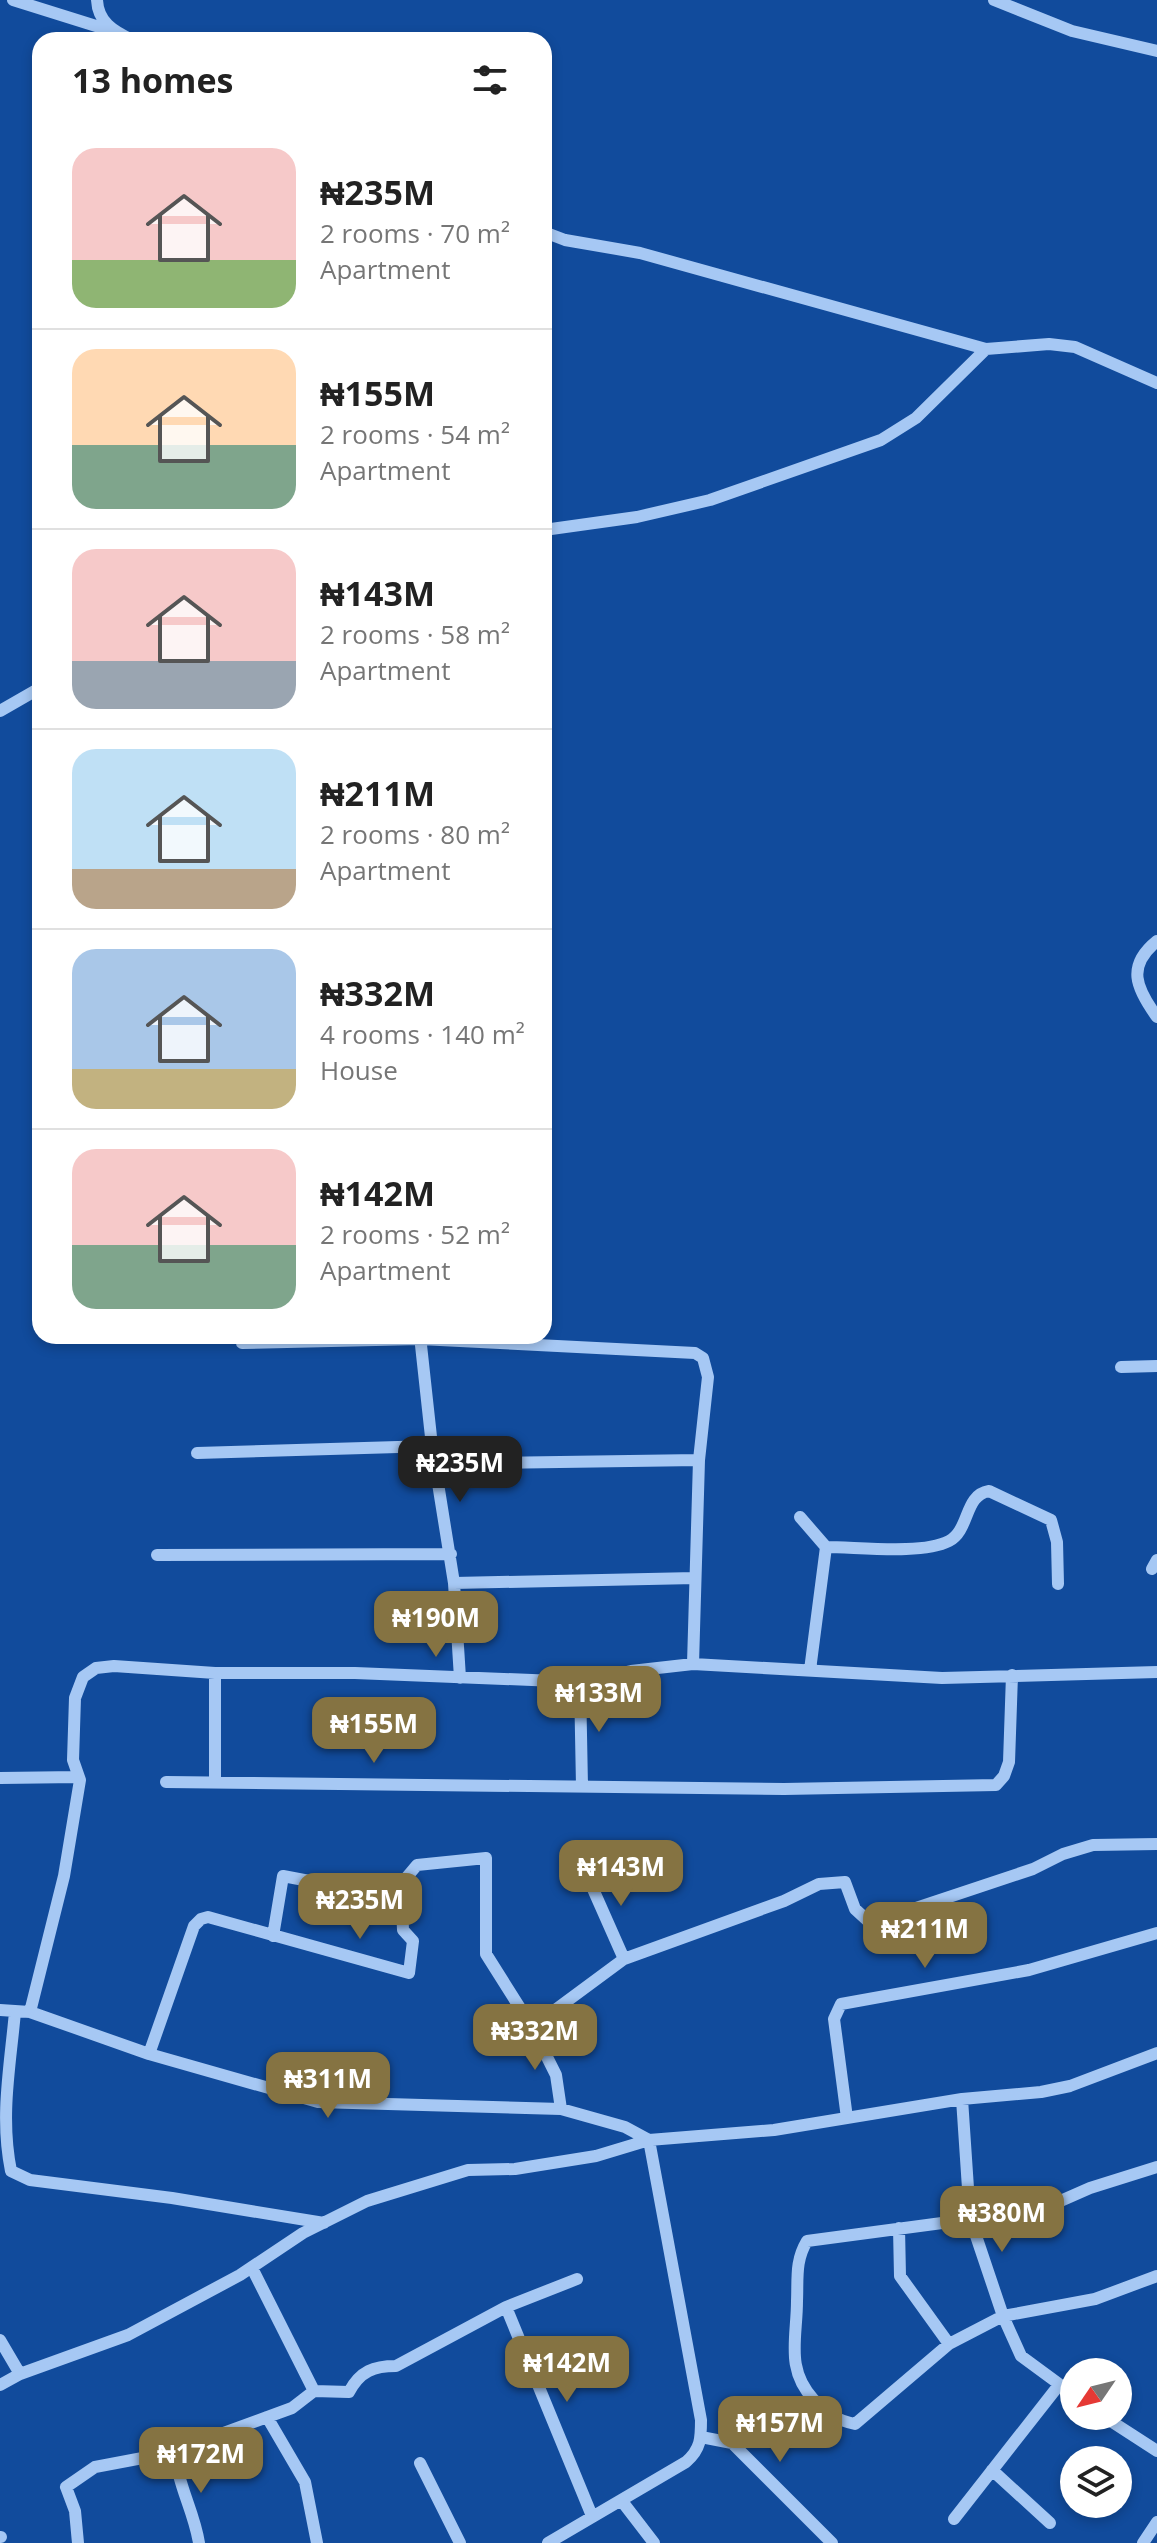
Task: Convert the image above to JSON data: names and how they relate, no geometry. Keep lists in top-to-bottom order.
{
  "north": "bottom left",
  "page": {
    "heading": "13 homes",
    "list": [
      {
        "name": "₦235M",
        "note": "2 rooms · 70 m² · Apartment"
      },
      {
        "name": "₦155M",
        "note": "2 rooms · 54 m² · Apartment"
      },
      {
        "name": "₦143M",
        "note": "2 rooms · 58 m² · Apartment"
      },
      {
        "name": "₦211M",
        "note": "2 rooms · 80 m² · Apartment"
      },
      {
        "name": "₦332M",
        "note": "4 rooms · 140 m² · House"
      },
      {
        "name": "₦142M",
        "note": "2 rooms · 52 m² · Apartment"
      }
    ],
    "price": [
      "₦235M",
      "₦190M",
      "₦133M",
      "₦155M",
      "₦143M",
      "₦235M",
      "₦211M",
      "₦332M",
      "₦311M",
      "₦380M",
      "₦142M",
      "₦157M",
      "₦172M"
    ]
  }
}
